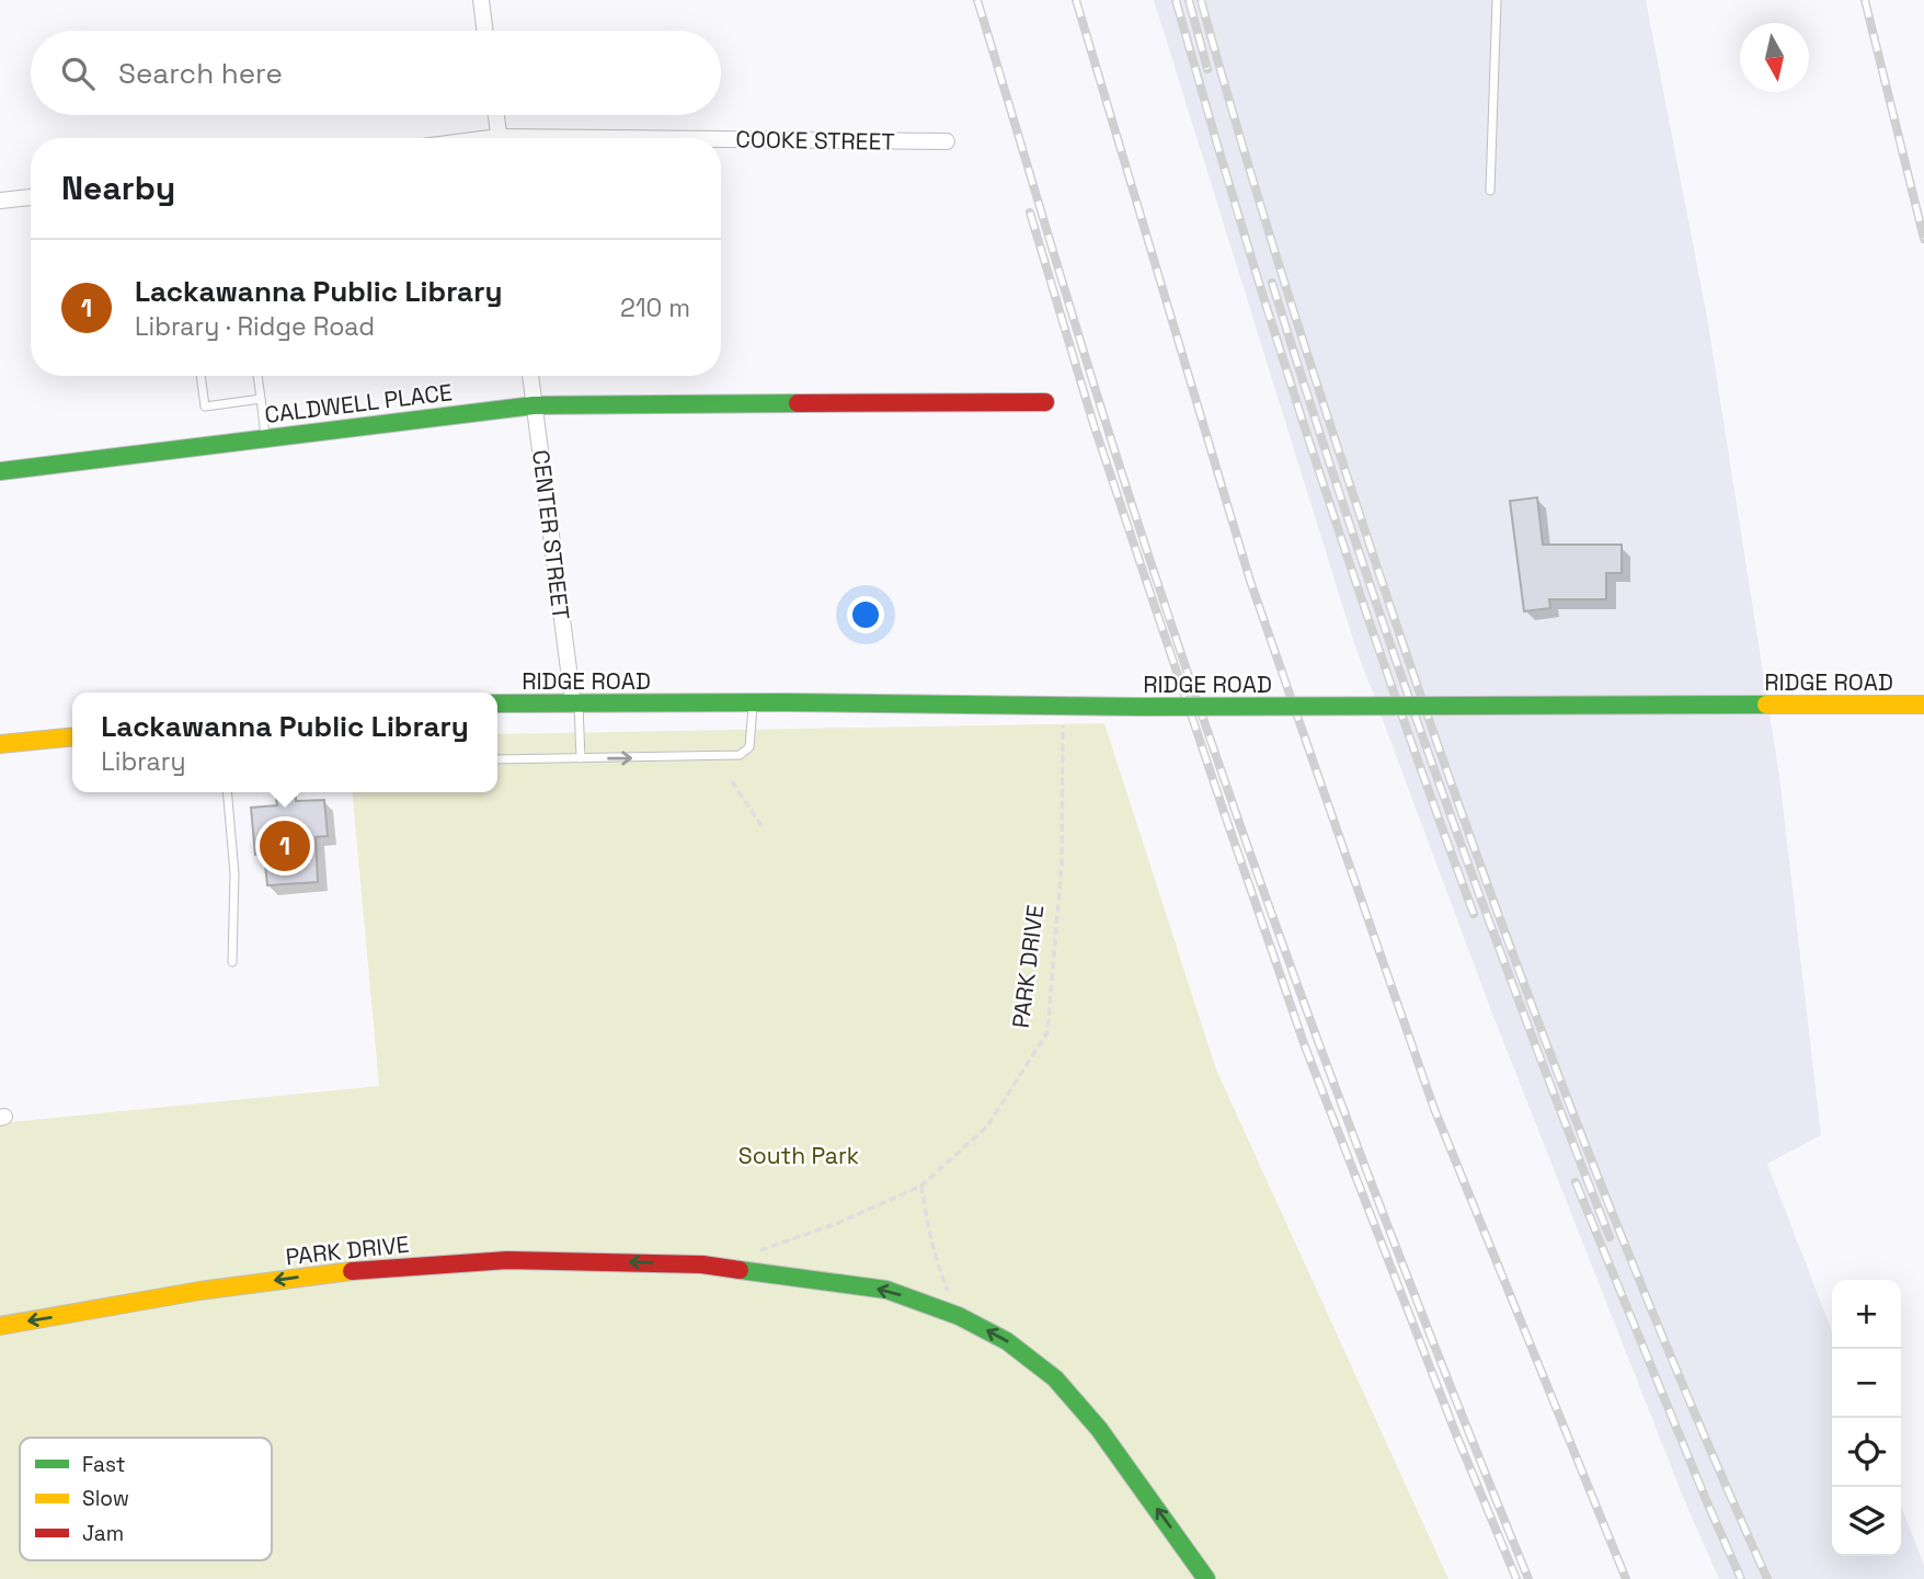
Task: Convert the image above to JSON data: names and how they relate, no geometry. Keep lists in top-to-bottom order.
{
  "streets": {
    "street": [
      "COOKE STREET",
      "CALDWELL PLACE",
      "CENTER STREET",
      "RIDGE ROAD",
      "PARK DRIVE"
    ]
  },
  "crossings": [
    ["CALDWELL PLACE", "CENTER STREET"],
    ["CENTER STREET", "RIDGE ROAD"],
    ["RIDGE ROAD", "PARK DRIVE"]
  ],
  "one_way": ["PARK DRIVE"],
  "parks": ["South Park"],
  "legend": ["Fast", "Slow", "Jam"],
  "north": "bottom",
  "page": {
    "search": "Search here",
    "heading": "Nearby",
    "list": [
      {
        "mark": "1",
        "name": "Lackawanna Public Library",
        "note": "Library · Ridge Road",
        "value": "210 m"
      }
    ],
    "popup": ["Lackawanna Public Library", "Library"],
    "pins": "1",
    "map_buttons": ["+", "−"]
  }
}
